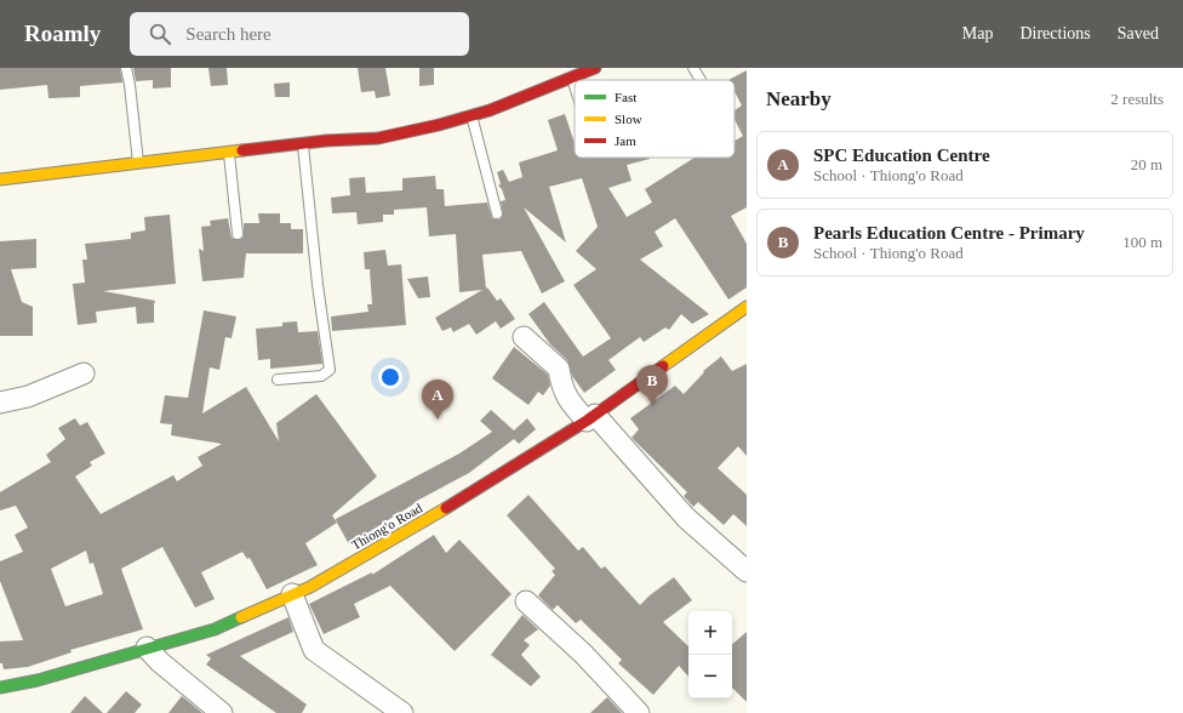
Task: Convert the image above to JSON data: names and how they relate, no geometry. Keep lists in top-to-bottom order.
{
  "streets": {
    "street": ["Thiong'o Road"]
  },
  "legend": ["Fast", "Slow", "Jam"],
  "page": {
    "header": "Roamly",
    "search": "Search here",
    "nav": ["Map", "Directions", "Saved"],
    "heading": ["Nearby", "2 results"],
    "list": [
      {
        "mark": "A",
        "name": "SPC Education Centre",
        "note": "School · Thiong'o Road",
        "value": "20 m"
      },
      {
        "mark": "B",
        "name": "Pearls Education Centre - Primary",
        "note": "School · Thiong'o Road",
        "value": "100 m"
      }
    ],
    "pins": ["B", "A"],
    "map_buttons": ["+", "−"]
  }
}
